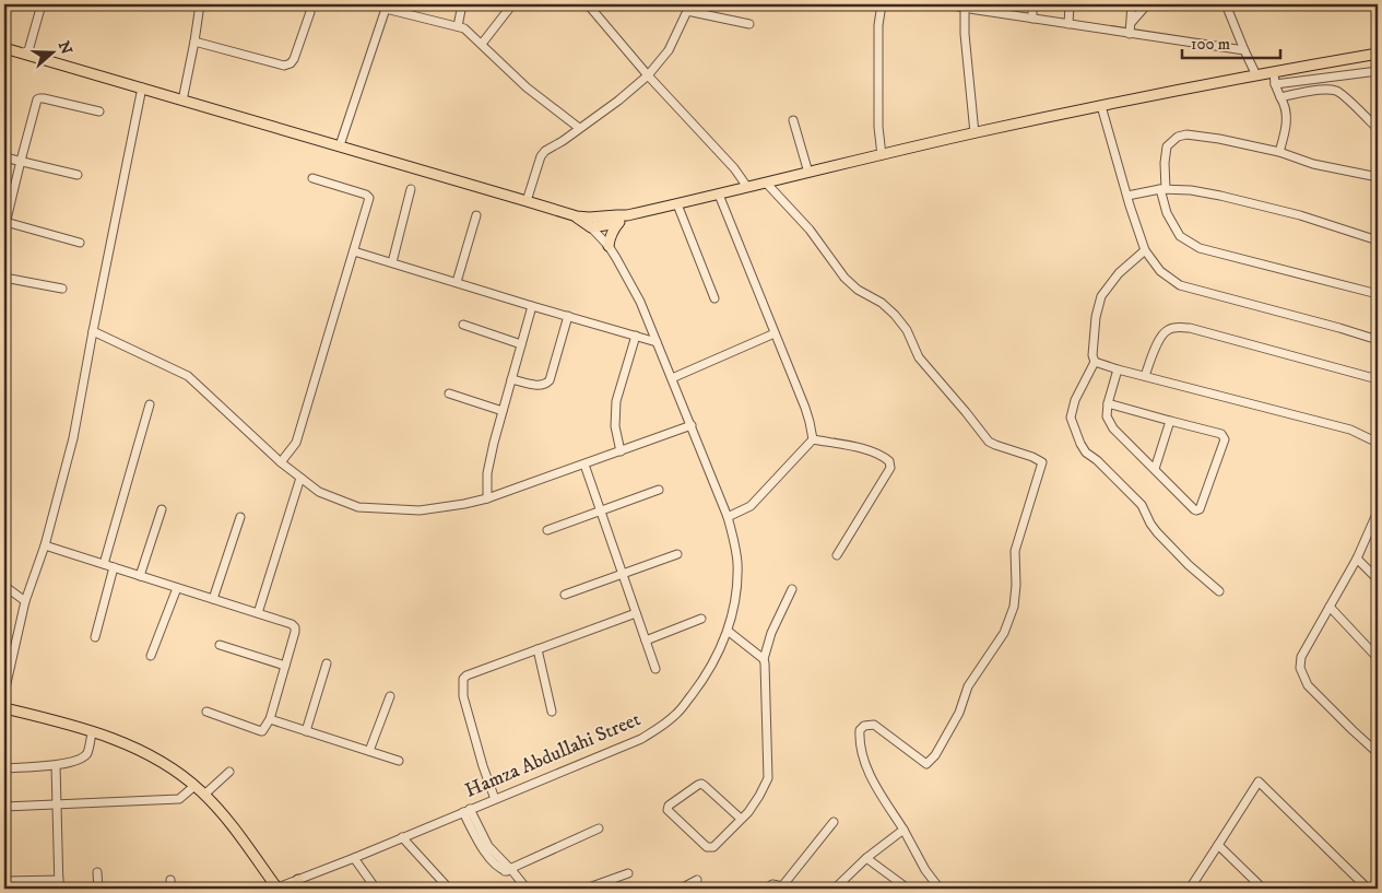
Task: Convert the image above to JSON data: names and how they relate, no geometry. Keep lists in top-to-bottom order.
{
  "streets": {
    "street": ["Hamza Abdullahi Street"]
  },
  "scale_bar": "100 m",
  "north": "right"
}
